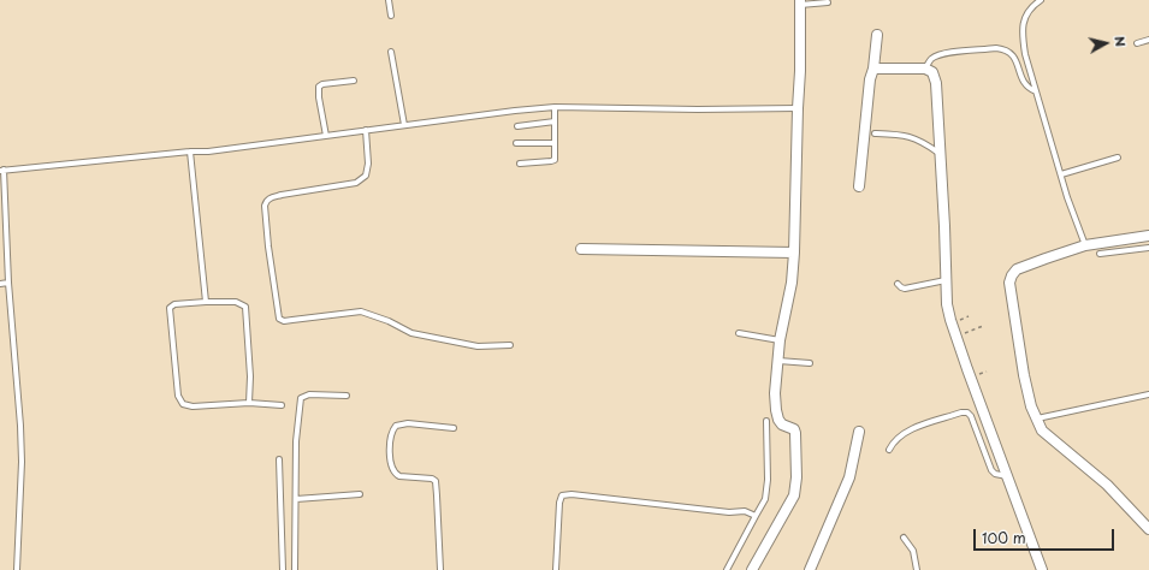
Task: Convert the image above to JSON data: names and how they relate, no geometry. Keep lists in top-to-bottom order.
{
  "scale_bar": "100 m",
  "north": "right"
}
